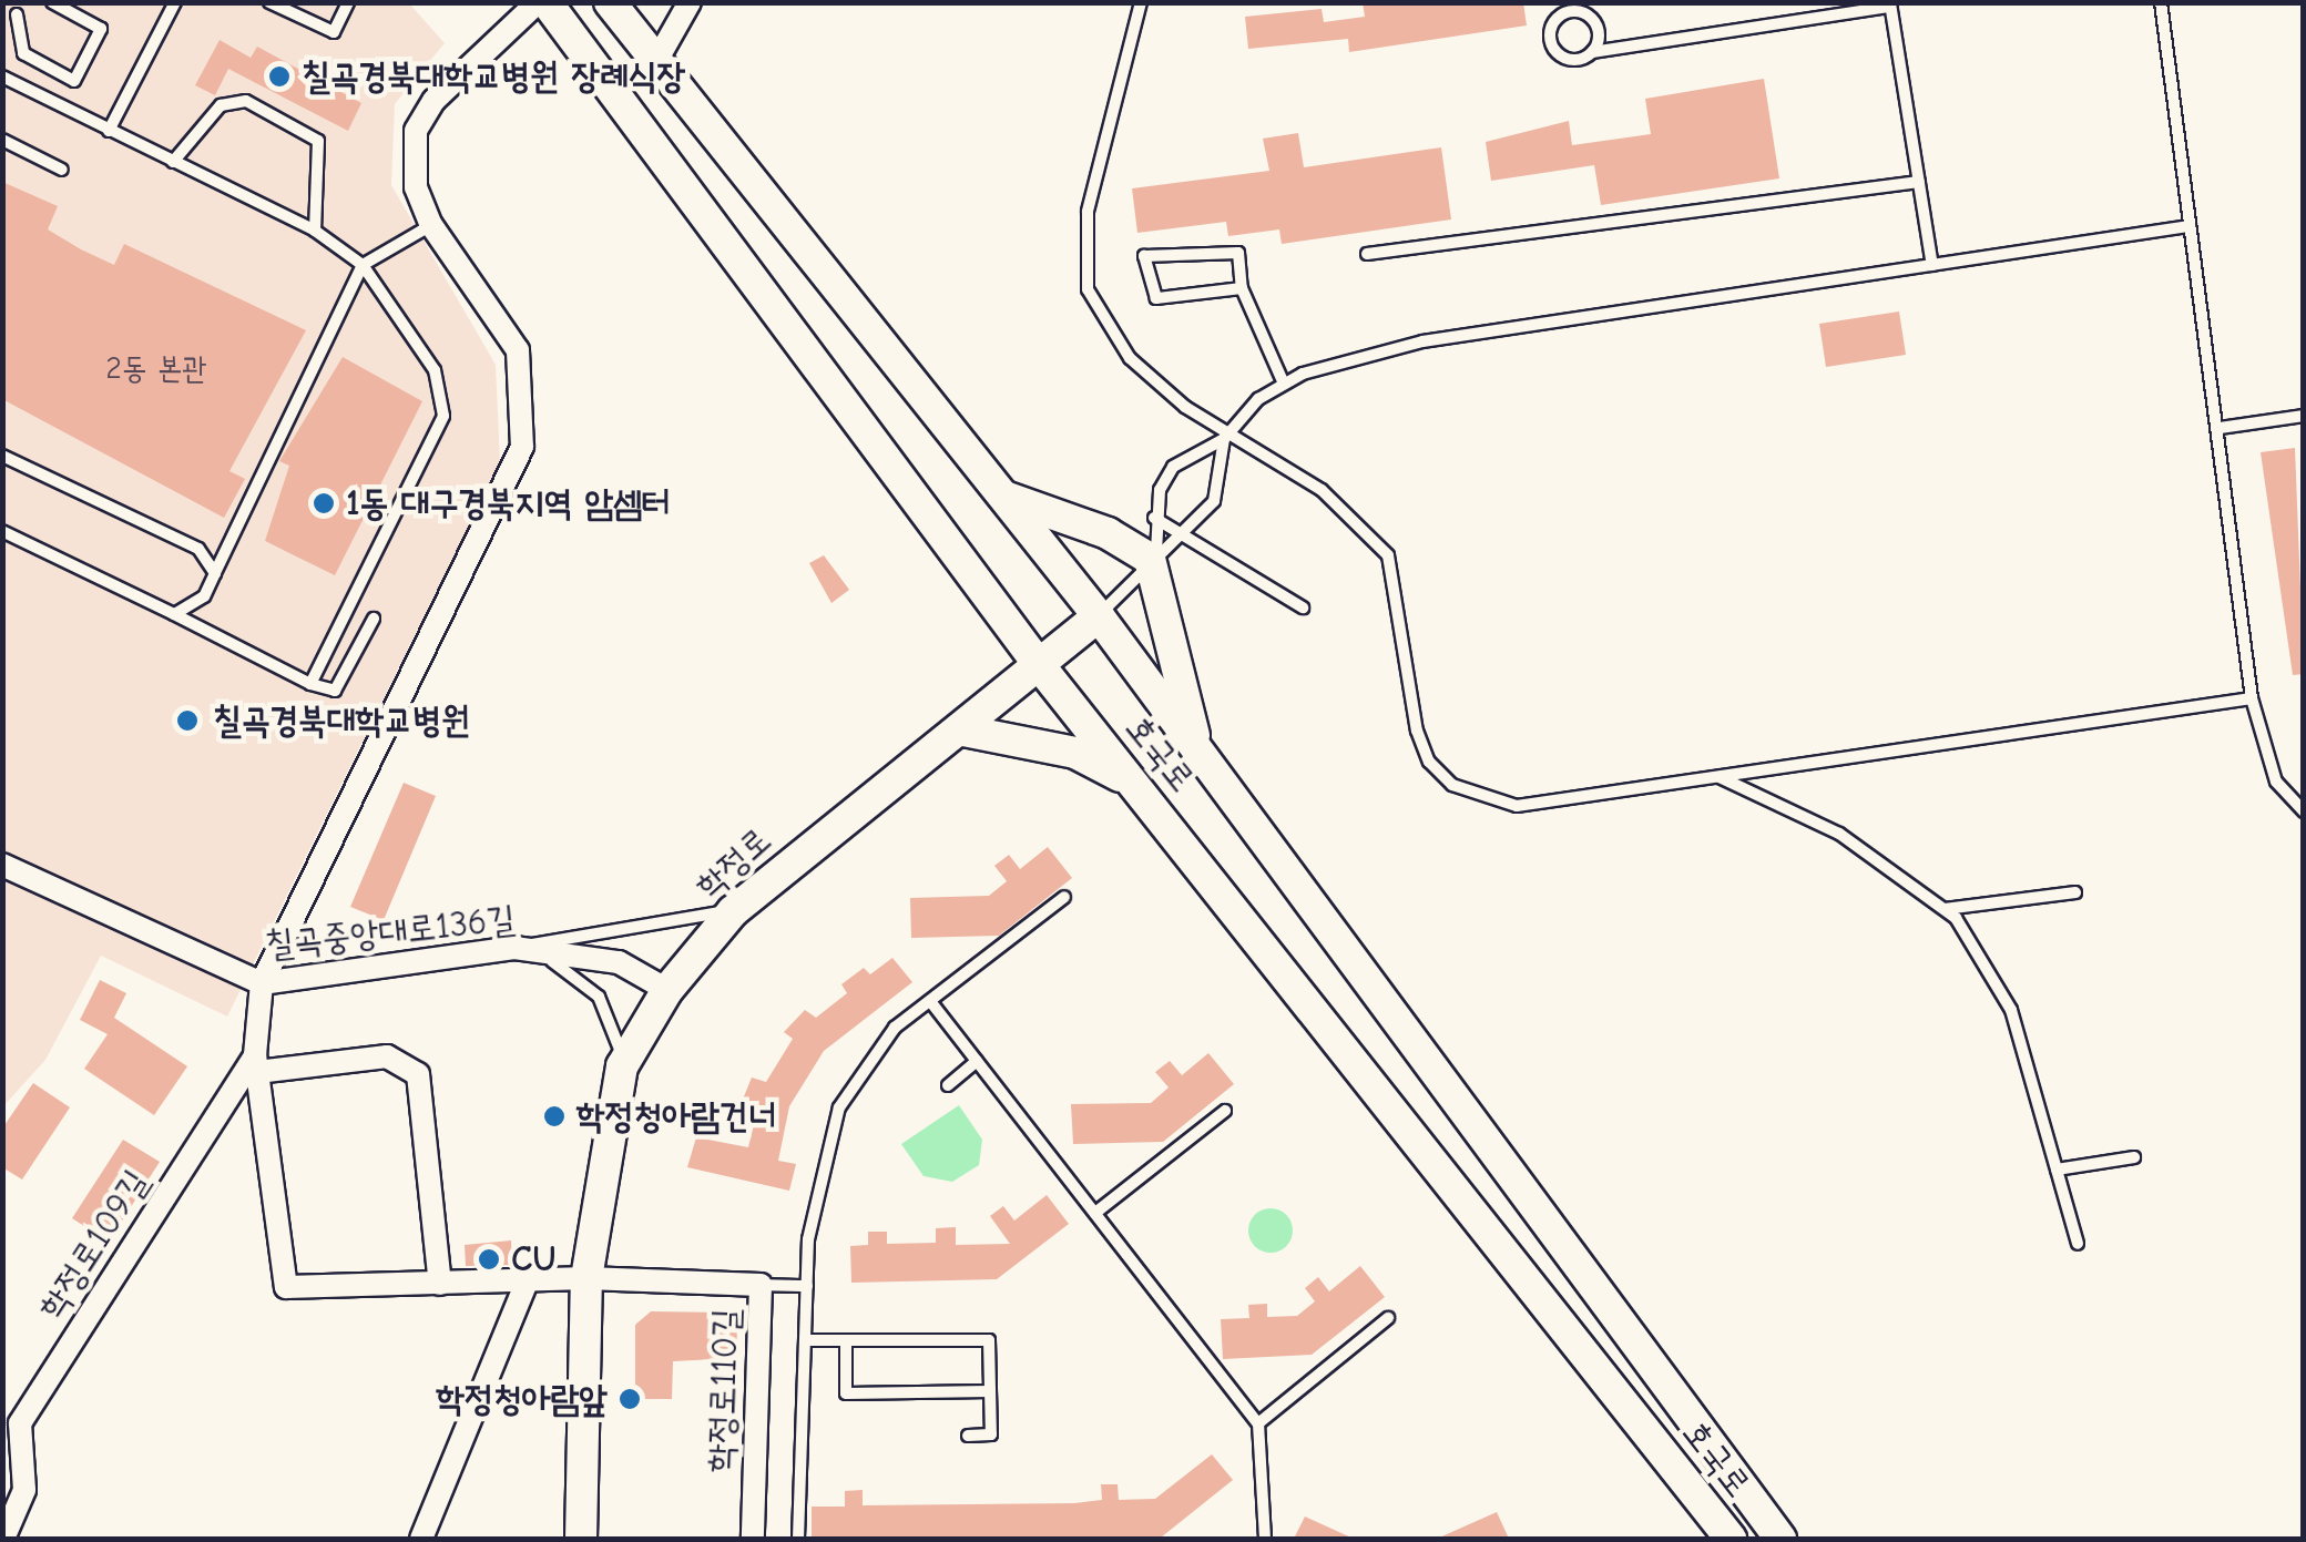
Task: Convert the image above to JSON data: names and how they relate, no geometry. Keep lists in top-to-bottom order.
{
  "streets": {
    "main road": ["호국로", "학정로"],
    "street": ["칠곡중앙대로136길", "학정로109길", "학정로110길"]
  },
  "crossings": [
    ["호국로", "학정로"],
    ["학정로", "칠곡중앙대로136길"],
    ["학정로", "학정로110길"]
  ],
  "places": [
    "칠곡경북대학교병원 장례식장",
    "1동 대구경북지역 암셈터",
    "칠곡경북대학교병원",
    "학정청아람건너",
    "CU",
    "학정청아람앞"
  ],
  "house_numbers": ["2동 본관"]
}
